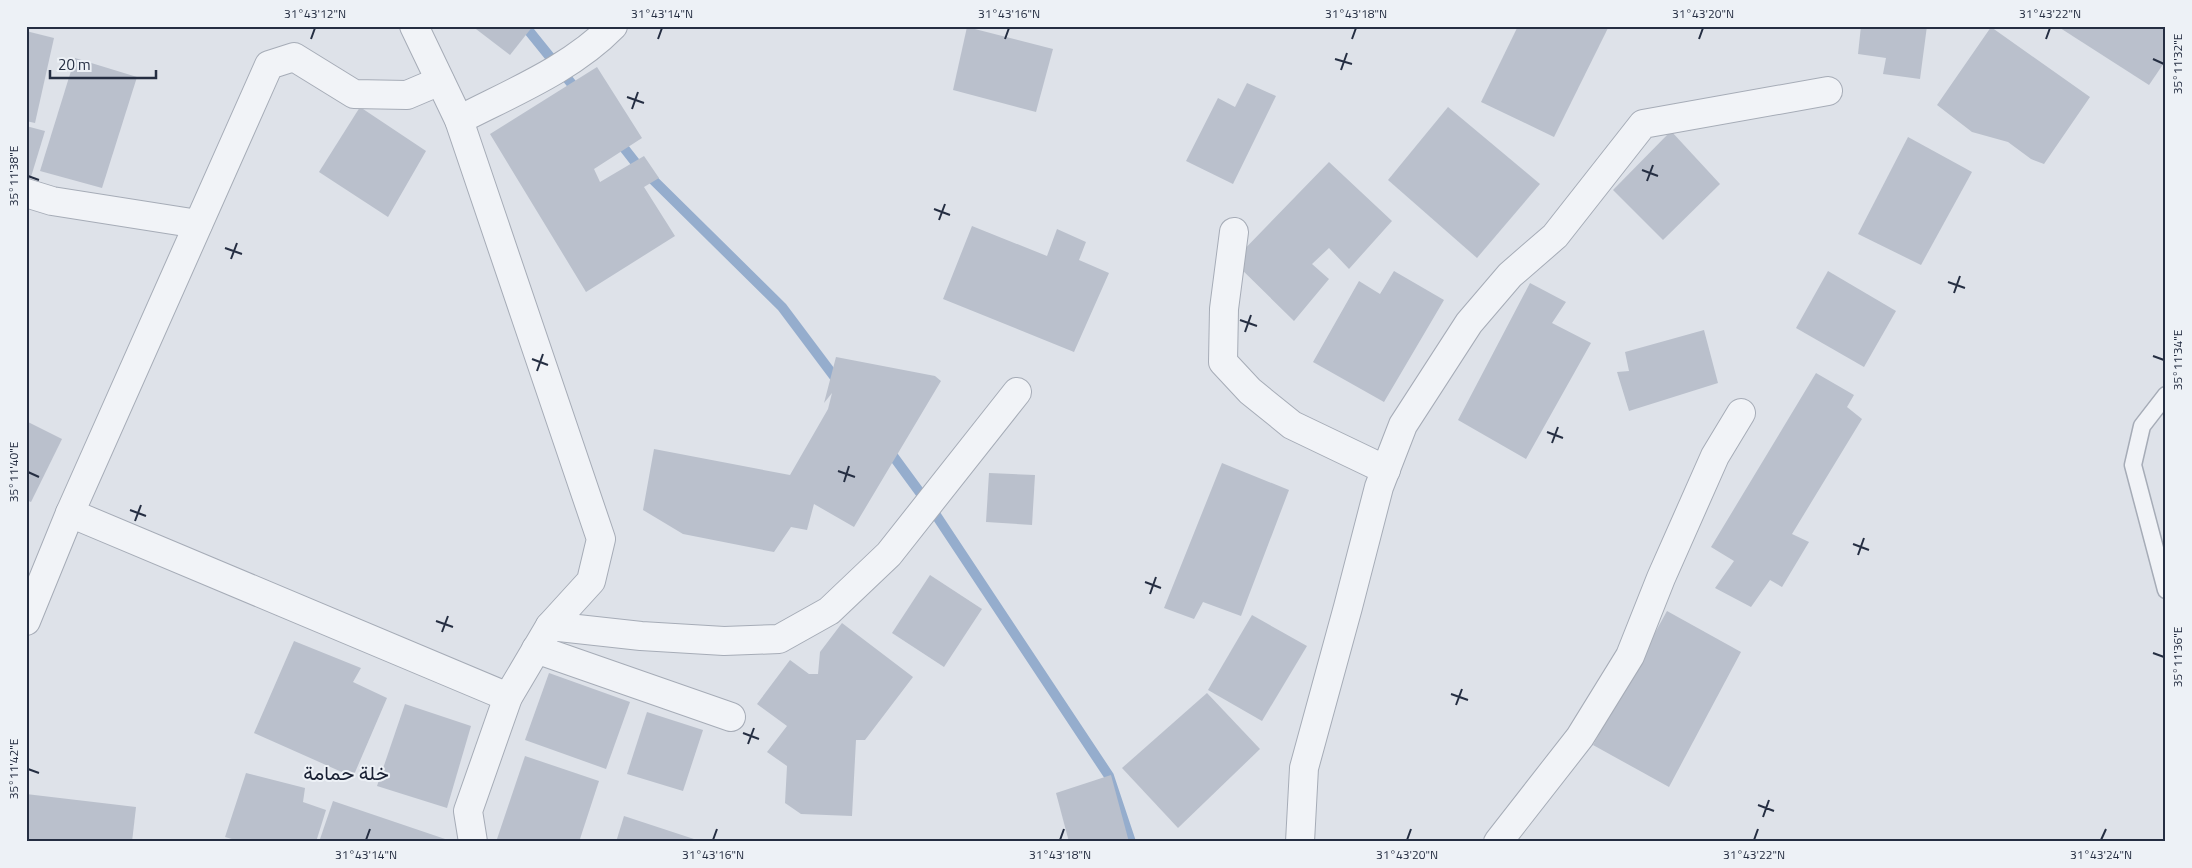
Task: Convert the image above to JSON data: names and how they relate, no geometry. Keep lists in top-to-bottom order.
{
  "districts": ["خلة حمامة"],
  "scale_bar": "20 m",
  "coordinates": [
    "31°43'12\"N",
    "31°43'14\"N",
    "31°43'16\"N",
    "31°43'18\"N",
    "31°43'20\"N",
    "31°43'22\"N",
    "35°11'32\"E",
    "35°11'38\"E",
    "35°11'34\"E",
    "35°11'40\"E",
    "35°11'36\"E",
    "35°11'42\"E",
    "31°43'24\"N"
  ]
}
